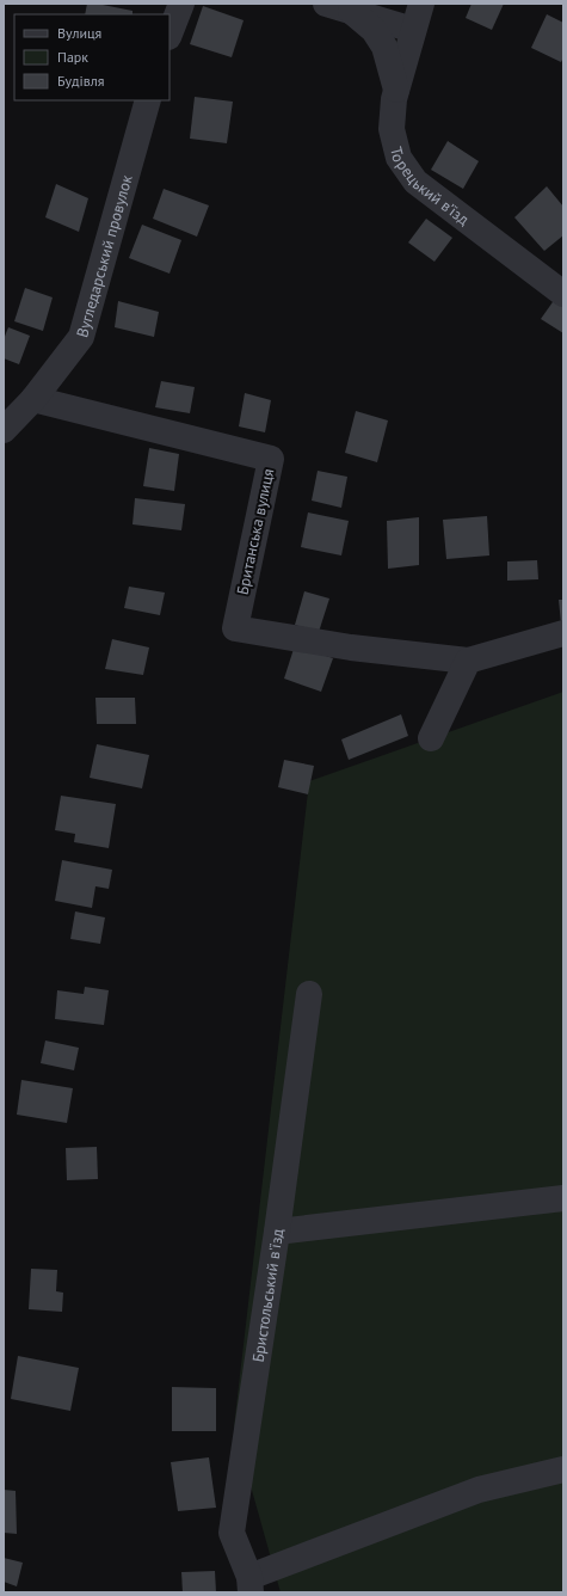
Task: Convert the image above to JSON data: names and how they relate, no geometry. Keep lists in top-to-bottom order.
{
  "streets": {
    "street": [
      "Торецький в’їзд",
      "Вугледарський провулок",
      "Британська вулиця",
      "Бристольський в'їзд"
    ]
  },
  "crossings": [
    ["Вугледарський провулок", "Британська вулиця"]
  ],
  "legend": ["Вулиця", "Парк", "Будівля"]
}
